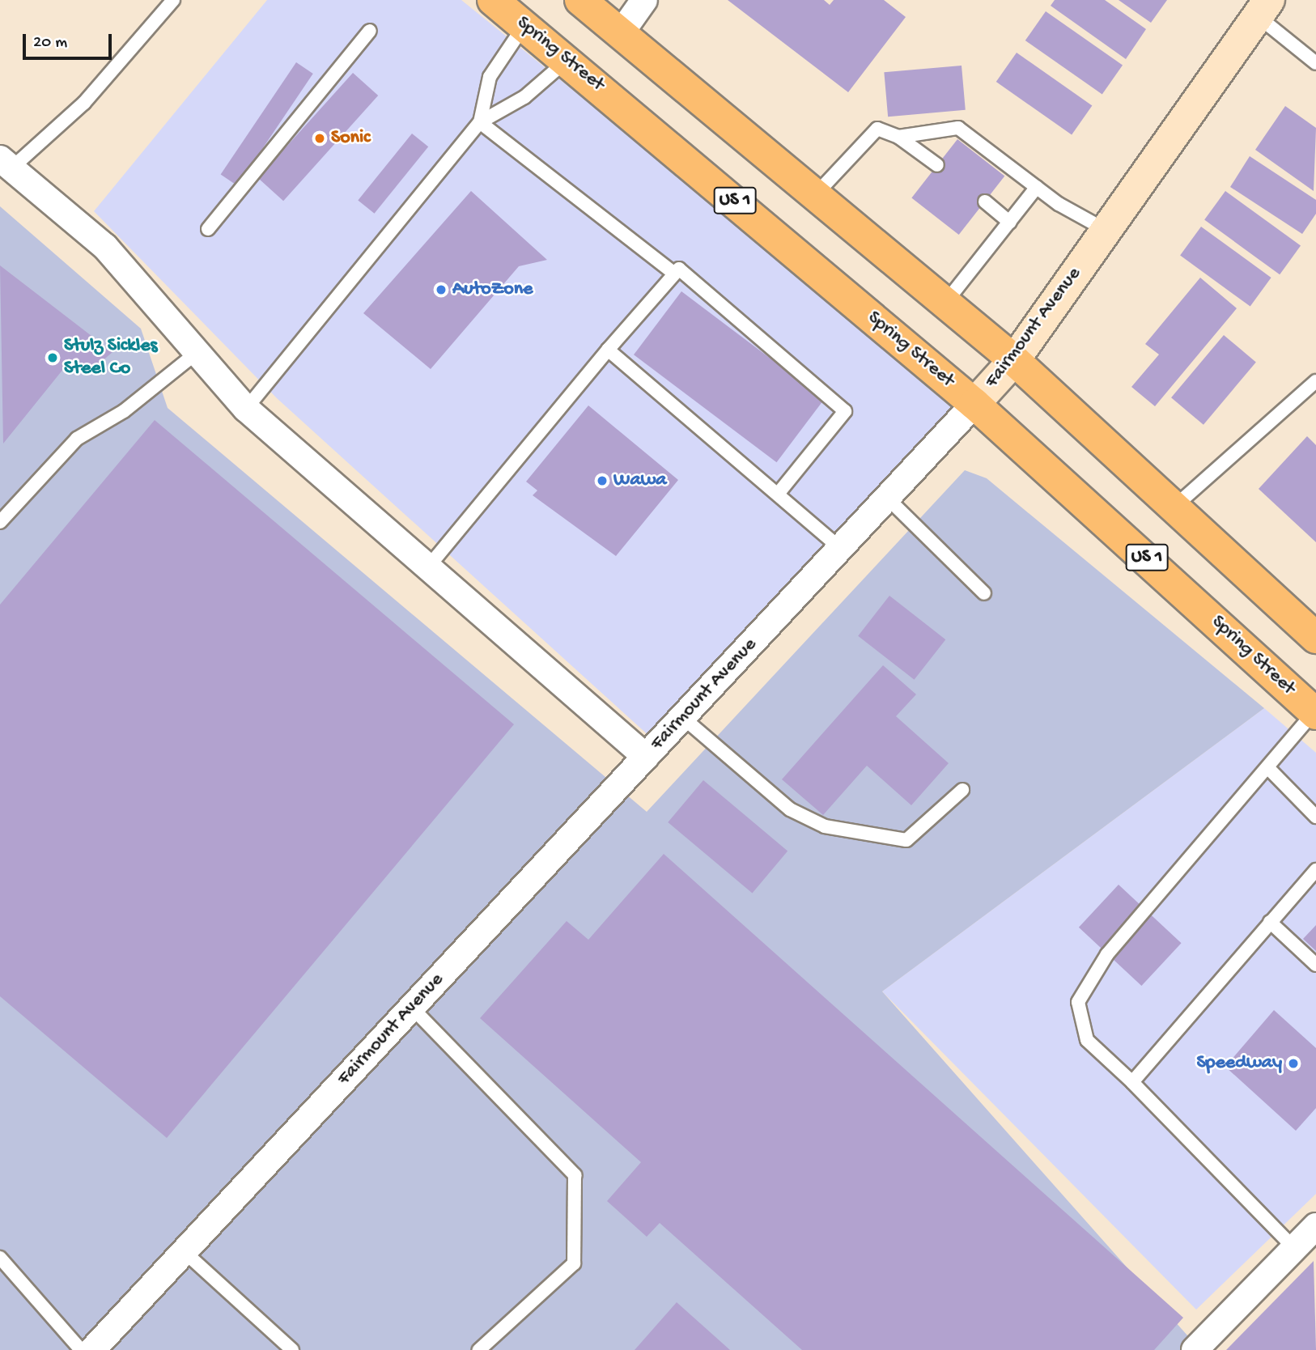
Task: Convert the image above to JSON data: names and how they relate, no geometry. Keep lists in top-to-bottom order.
{
  "streets": {
    "highway": ["Spring Street", "US 1"],
    "street": ["Fairmount Avenue"]
  },
  "crossings": [
    ["Spring Street", "Fairmount Avenue"],
    ["US 1", "Fairmount Avenue"]
  ],
  "places": [
    "Sonic",
    "AutoZone",
    "Stulz Sickles Steel Co",
    "Wawa",
    "Speedway"
  ],
  "scale_bar": "20 m"
}
